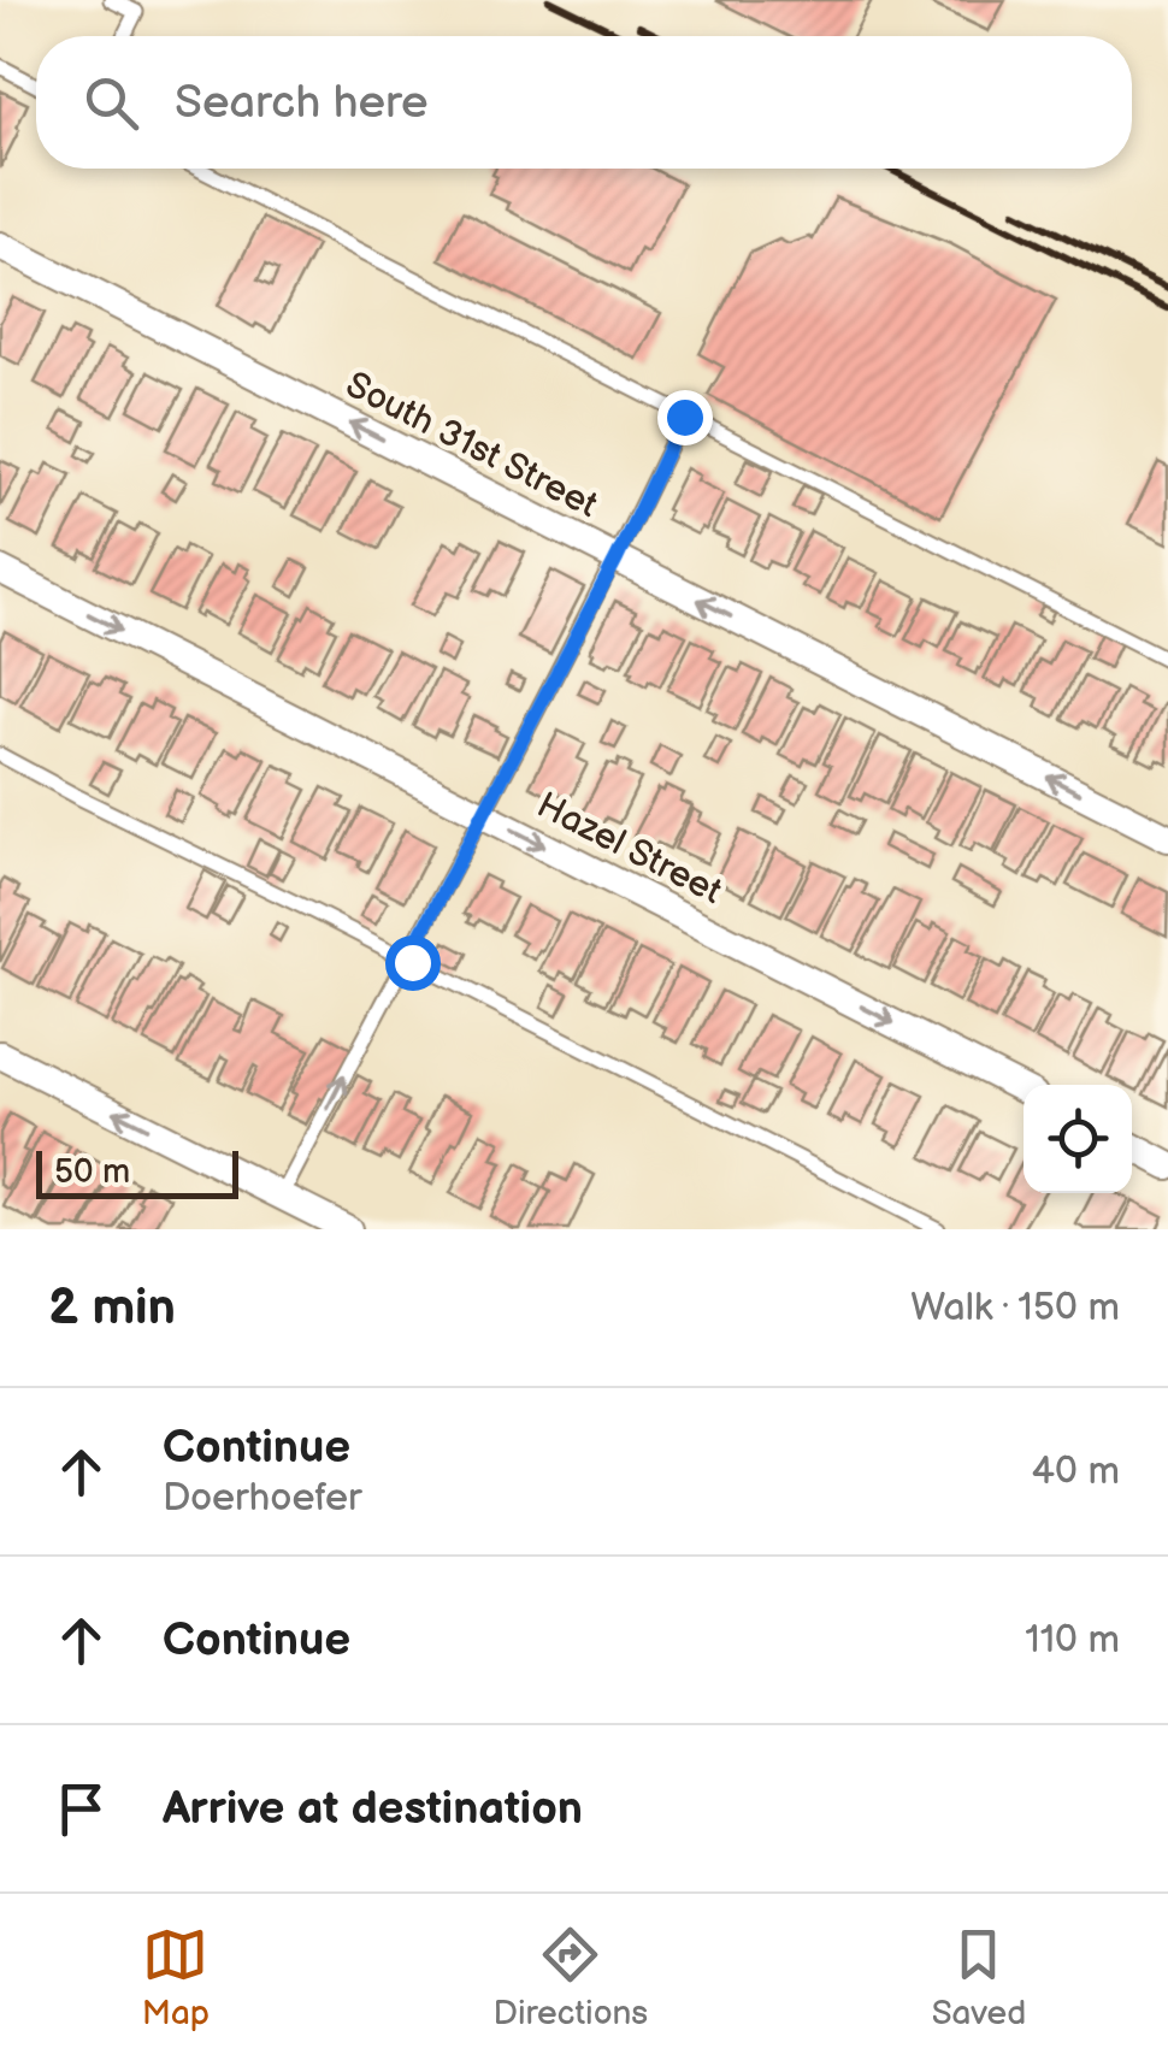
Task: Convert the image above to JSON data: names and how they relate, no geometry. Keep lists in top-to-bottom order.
{
  "streets": {
    "street": ["South 31st Street", "Hazel Street"]
  },
  "one_way": ["South 31st Street", "Hazel Street"],
  "scale_bar": "50 m",
  "page": {
    "search": "Search here",
    "scale": "50 m",
    "heading": ["2 min", "Walk · 150 m"],
    "list": [
      ["Continue", "Doerhoefer", "40 m"],
      ["Continue", "110 m"],
      "Arrive at destination"
    ],
    "nav": ["Map", "Directions", "Saved"]
  }
}
